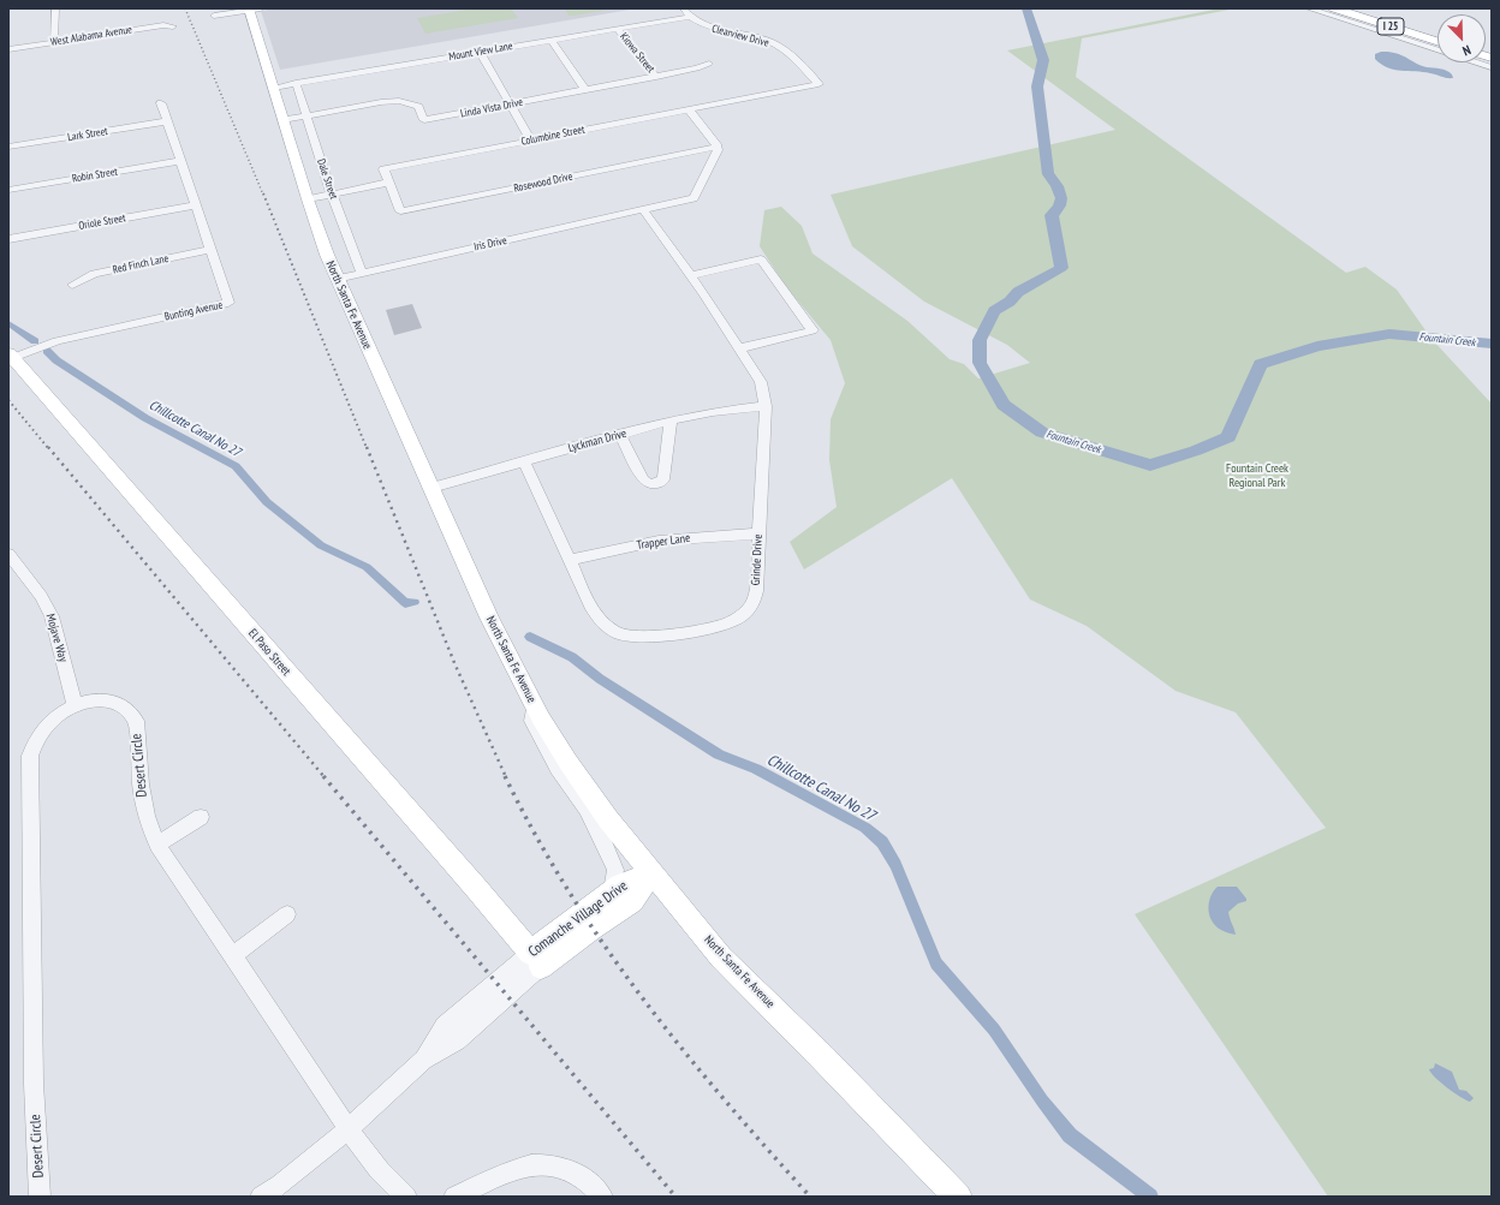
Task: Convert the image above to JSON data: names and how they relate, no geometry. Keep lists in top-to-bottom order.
{
  "streets": {
    "highway": ["I 25"],
    "main road": ["North Santa Fe Avenue", "El Paso Street", "Comanche Village Drive"],
    "street": [
      "West Alabama Avenue",
      "Clearview Drive",
      "Mount View Lane",
      "Kiowa Street",
      "Linda Vista Drive",
      "Lark Street",
      "Columbine Street",
      "Robin Street",
      "Dale Street",
      "Rosewood Drive",
      "Oriole Street",
      "Iris Drive",
      "Red Finch Lane",
      "Bunting Avenue",
      "Lyckman Drive",
      "Trapper Lane",
      "Grinde Drive",
      "Mojave Way",
      "Desert Circle"
    ]
  },
  "crossings": [
    ["Clearview Drive", "Mount View Lane"],
    ["Clearview Drive", "Columbine Street"],
    ["Mount View Lane", "Kiowa Street"],
    ["Mount View Lane", "Dale Street"],
    ["Mount View Lane", "North Santa Fe Avenue"],
    ["Kiowa Street", "Linda Vista Drive"],
    ["Linda Vista Drive", "Dale Street"],
    ["Linda Vista Drive", "North Santa Fe Avenue"],
    ["Lark Street", "Bunting Avenue"],
    ["Columbine Street", "Rosewood Drive"],
    ["Robin Street", "Bunting Avenue"],
    ["Dale Street", "Iris Drive"],
    ["Oriole Street", "Bunting Avenue"],
    ["Iris Drive", "North Santa Fe Avenue"],
    ["Iris Drive", "Grinde Drive"],
    ["Red Finch Lane", "Bunting Avenue"],
    ["North Santa Fe Avenue", "Lyckman Drive"],
    ["North Santa Fe Avenue", "Comanche Village Drive"],
    ["Bunting Avenue", "El Paso Street"],
    ["Lyckman Drive", "Grinde Drive"],
    ["Trapper Lane", "Grinde Drive"],
    ["Mojave Way", "Desert Circle"],
    ["El Paso Street", "Comanche Village Drive"],
    ["Desert Circle", "Comanche Village Drive"]
  ],
  "water": ["Fountain Creek", "Chillcotte Canal No 27"],
  "parks": ["Fountain Creek Regional Park"],
  "north": "bottom right"
}
